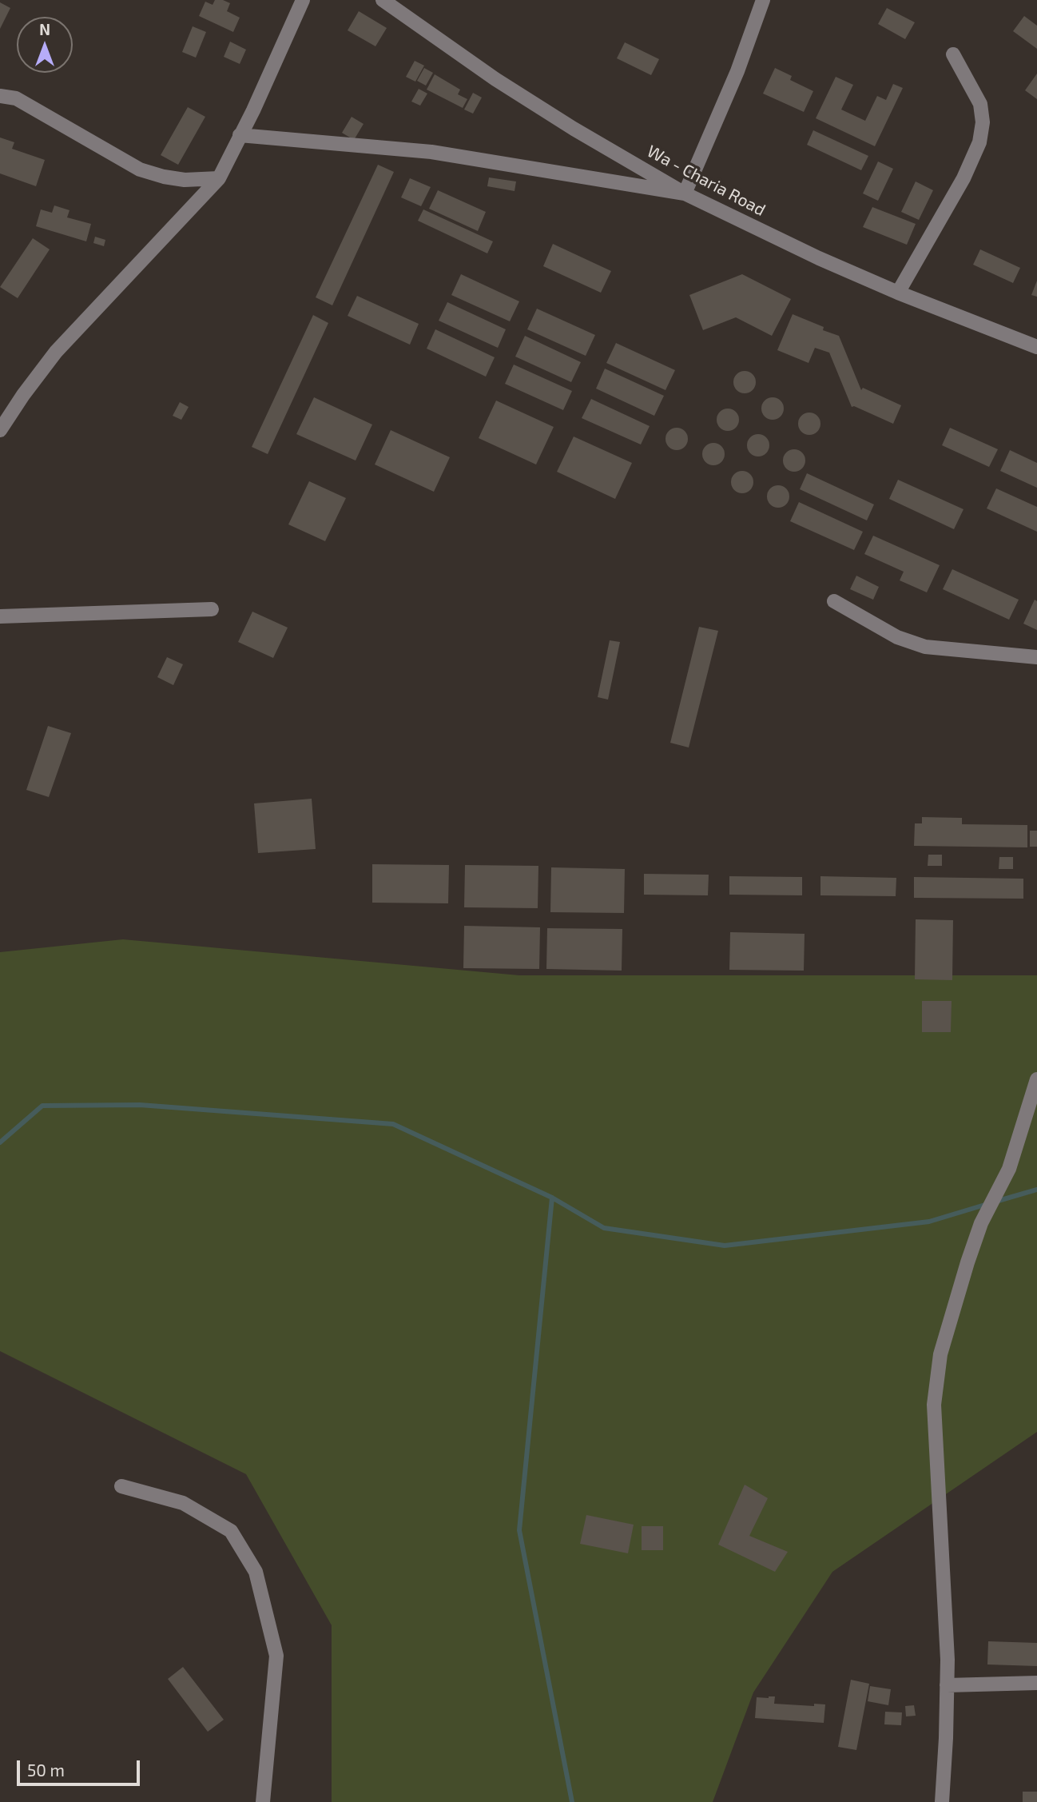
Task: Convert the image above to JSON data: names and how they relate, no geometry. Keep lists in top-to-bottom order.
{
  "streets": {
    "street": ["Wa - Charia Road"]
  },
  "scale_bar": "50 m",
  "north": "top"
}
